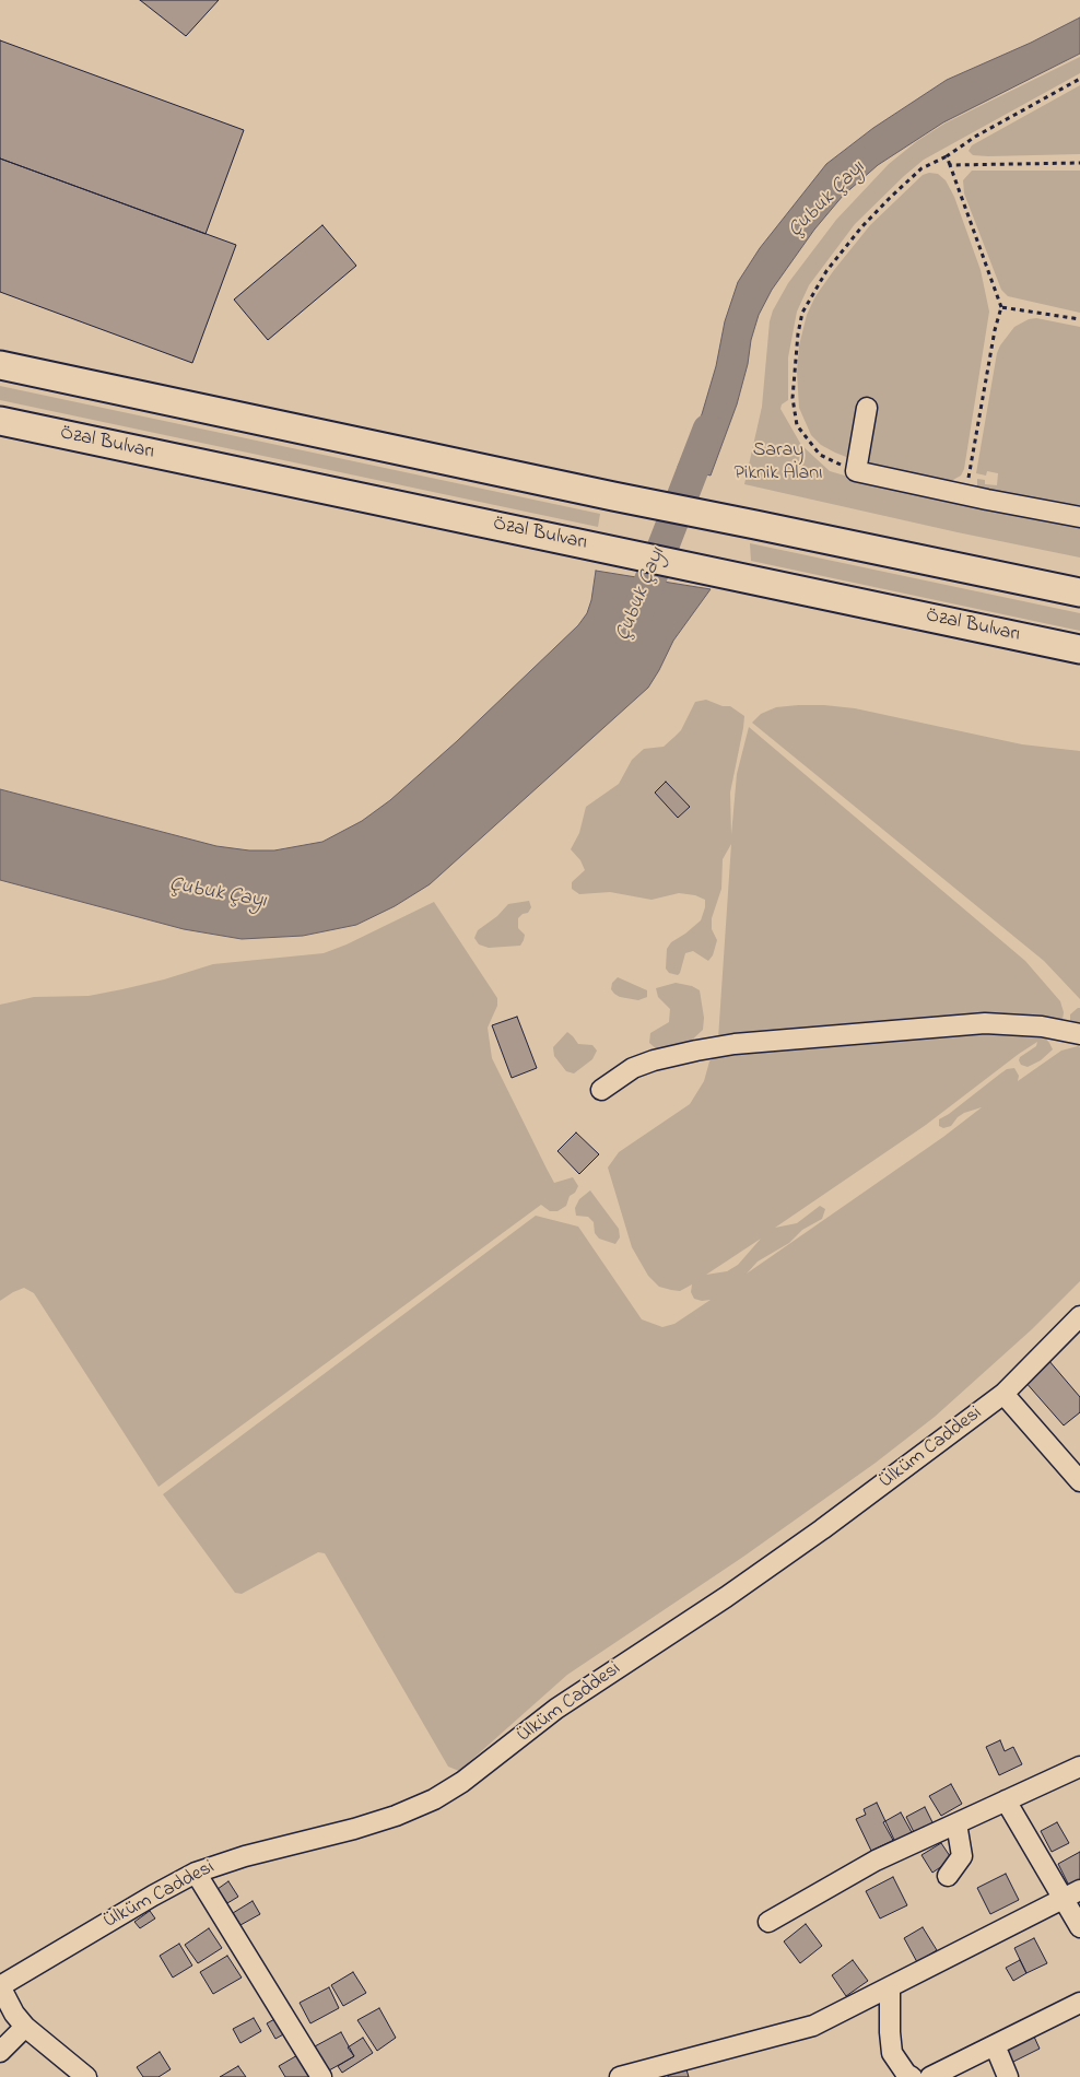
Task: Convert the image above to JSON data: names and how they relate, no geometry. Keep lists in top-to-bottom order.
{
  "streets": {
    "highway": ["Özal Bulvarı"],
    "street": ["Ülküm Caddesi"]
  },
  "water": ["Çubuk Çayı"],
  "parks": ["Saray Piknik Alanı"]
}
